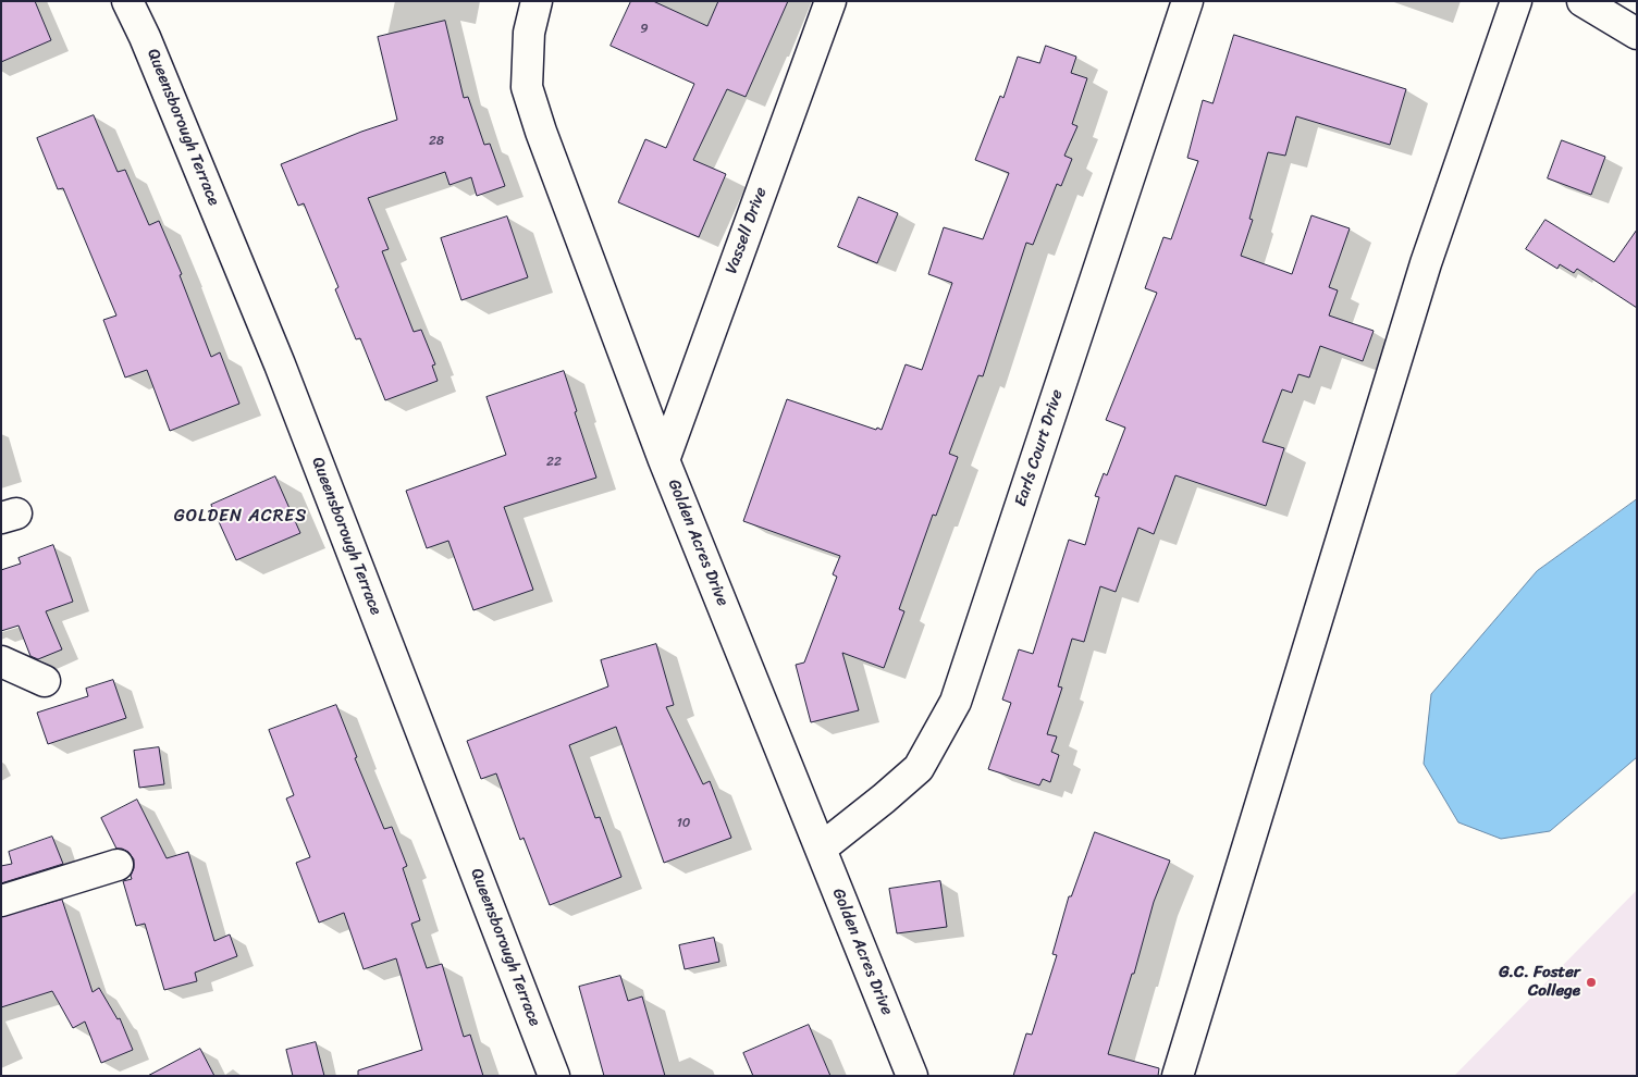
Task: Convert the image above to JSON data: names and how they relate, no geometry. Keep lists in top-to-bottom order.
{
  "streets": {
    "street": [
      "Queensborough Terrace",
      "Vassell Drive",
      "Earls Court Drive",
      "Golden Acres Drive"
    ]
  },
  "crossings": [
    ["Vassell Drive", "Golden Acres Drive"],
    ["Earls Court Drive", "Golden Acres Drive"]
  ],
  "districts": ["GOLDEN ACRES"],
  "places": ["G.C. Foster College"],
  "house_numbers": [
    "9",
    "28",
    "22",
    "10"
  ]
}
